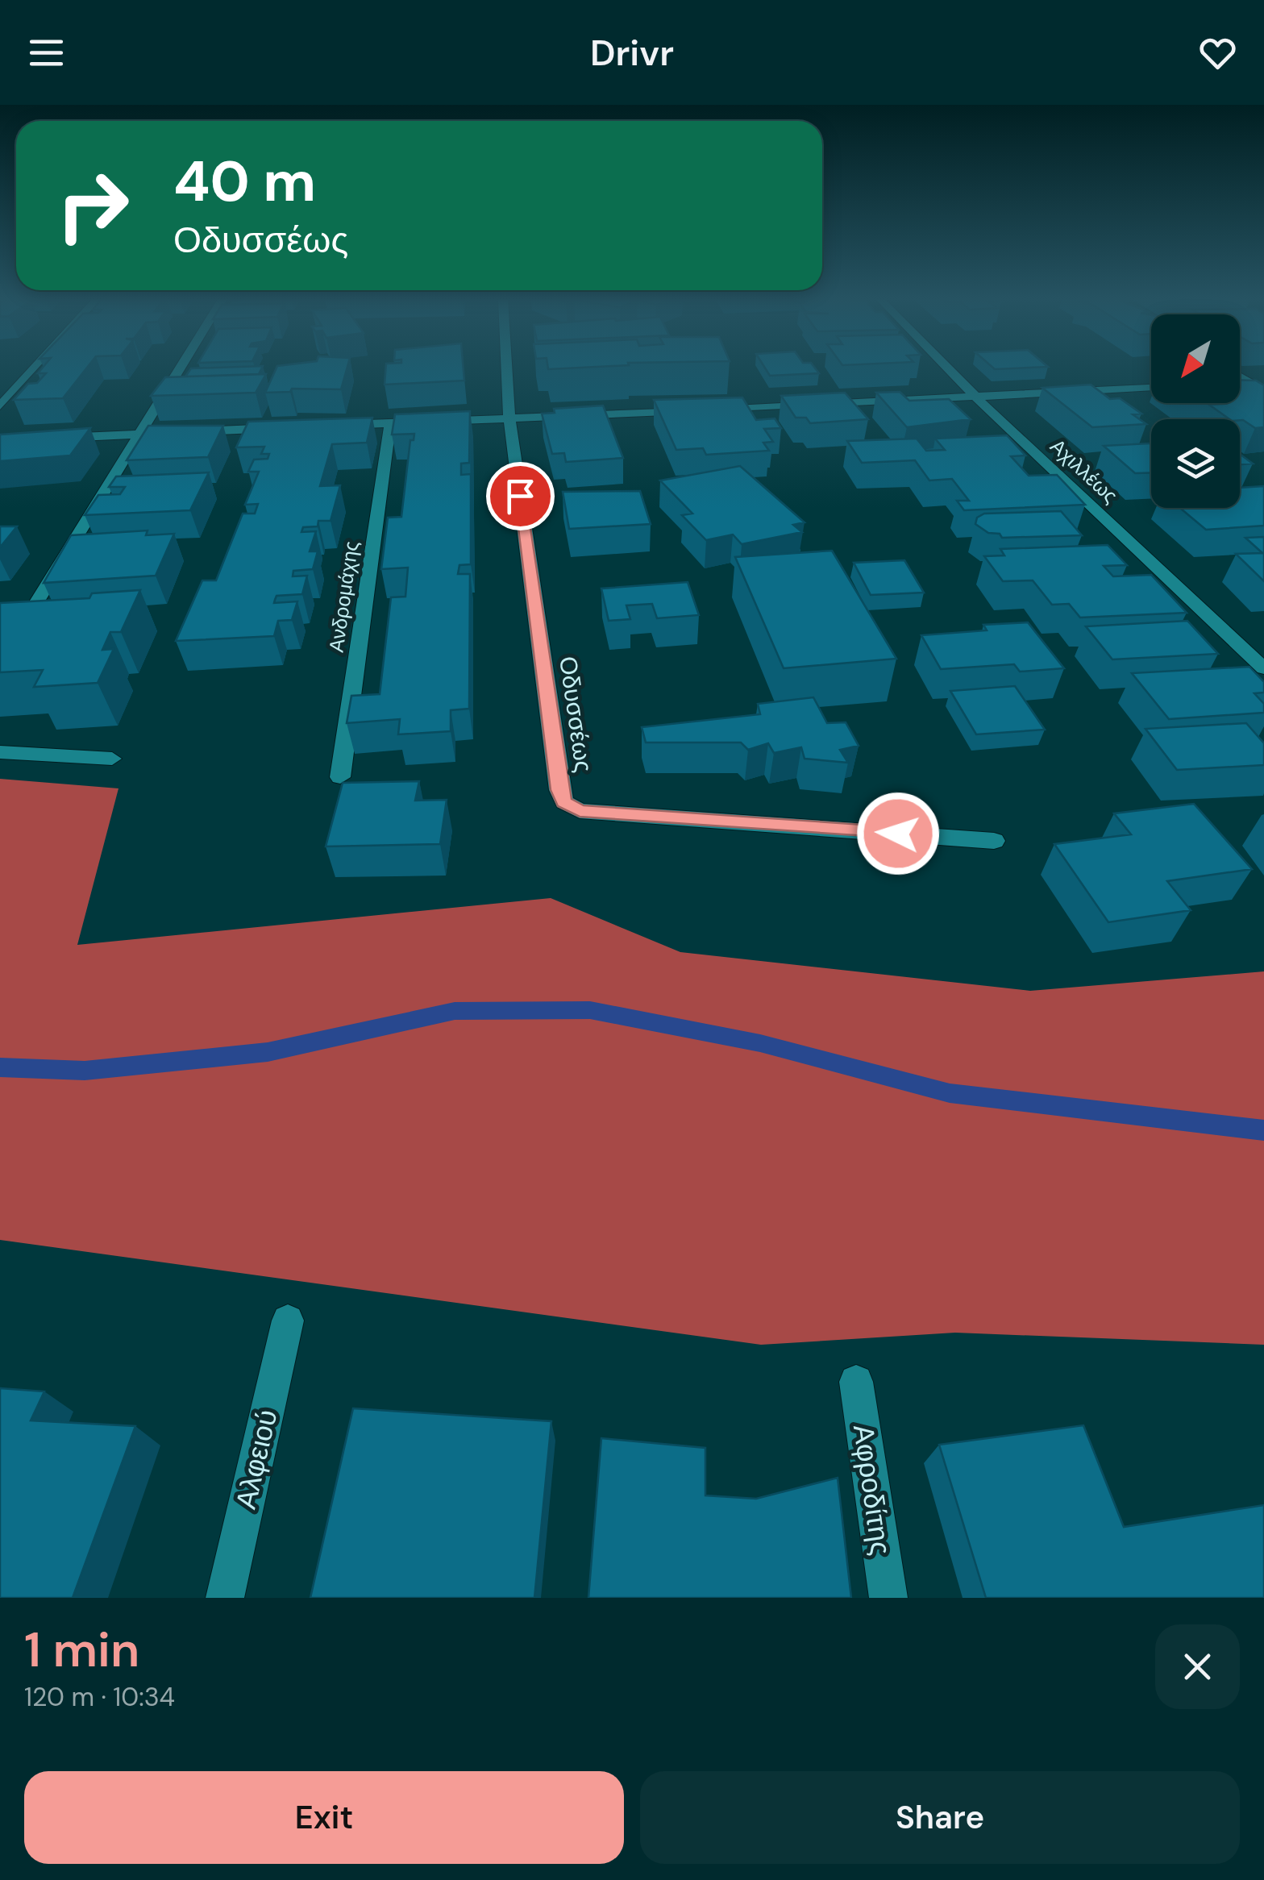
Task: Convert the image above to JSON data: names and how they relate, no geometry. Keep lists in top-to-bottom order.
{
  "streets": {
    "street": [
      "Αχιλλέως",
      "Ανδρομάχης",
      "Οδυσσέως",
      "Αλφειού",
      "Αφροδίτης"
    ]
  },
  "north": "bottom left",
  "page": {
    "header": "Drivr",
    "turn": ["40 m", "Οδυσσέως"],
    "heading": ["1 min", "120 m · 10:34"],
    "buttons": ["Exit", "Share"]
  }
}
